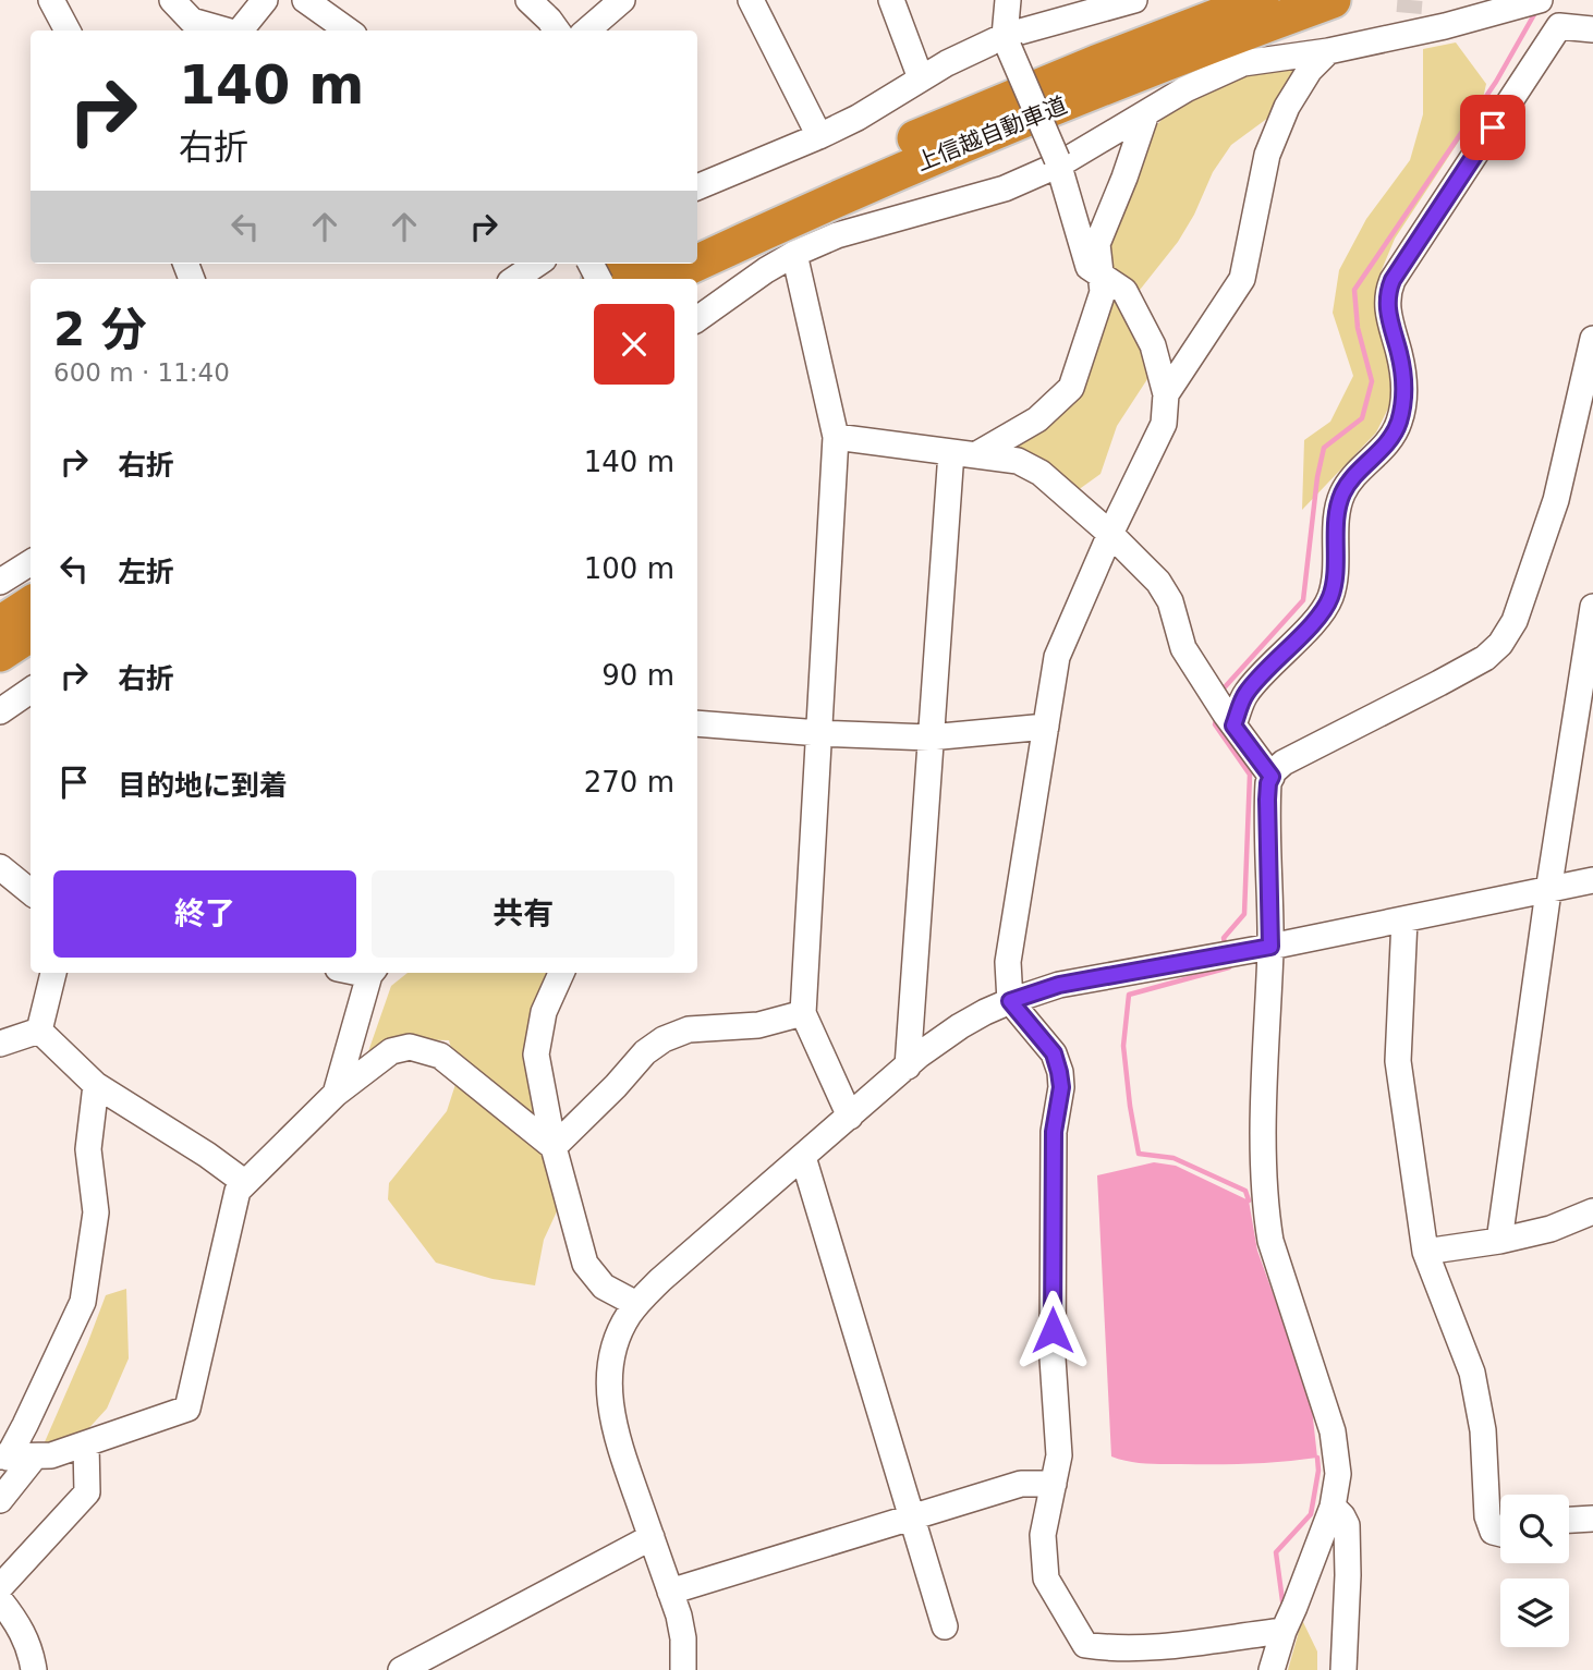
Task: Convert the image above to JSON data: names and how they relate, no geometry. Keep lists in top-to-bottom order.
{
  "streets": {
    "highway": ["上信越自動車道"]
  },
  "page": {
    "turn": ["140 m", "右折"],
    "heading": ["2 分", "600 m · 11:40"],
    "list": [
      {
        "name": "右折",
        "value": "140 m"
      },
      {
        "name": "左折",
        "value": "100 m"
      },
      {
        "name": "右折",
        "value": "90 m"
      },
      {
        "name": "目的地に到着",
        "value": "270 m"
      }
    ],
    "buttons": ["終了", "共有"]
  }
}
